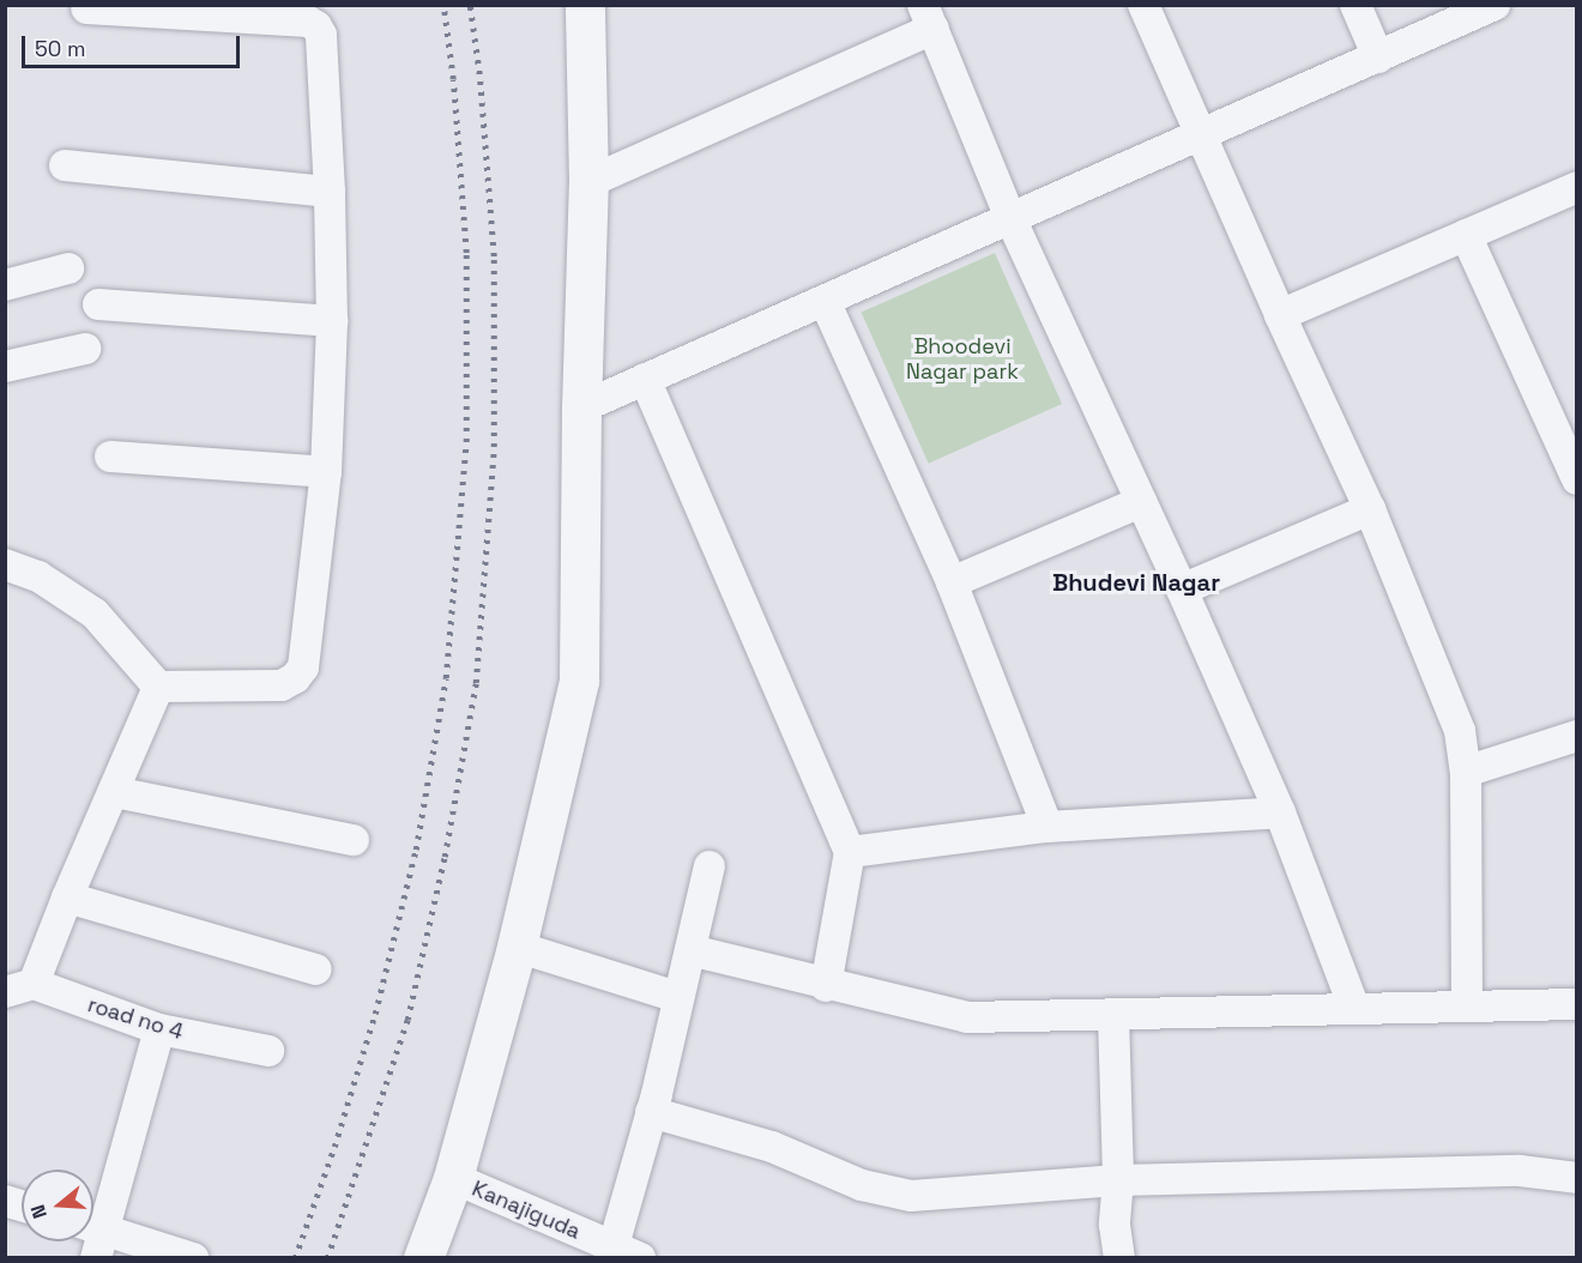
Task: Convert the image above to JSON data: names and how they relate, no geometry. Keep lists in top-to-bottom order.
{
  "streets": {
    "street": ["road no 4", "Kanajiguda"]
  },
  "districts": ["Bhudevi Nagar"],
  "parks": ["Bhoodevi Nagar park"],
  "scale_bar": "50 m",
  "north": "left"
}
